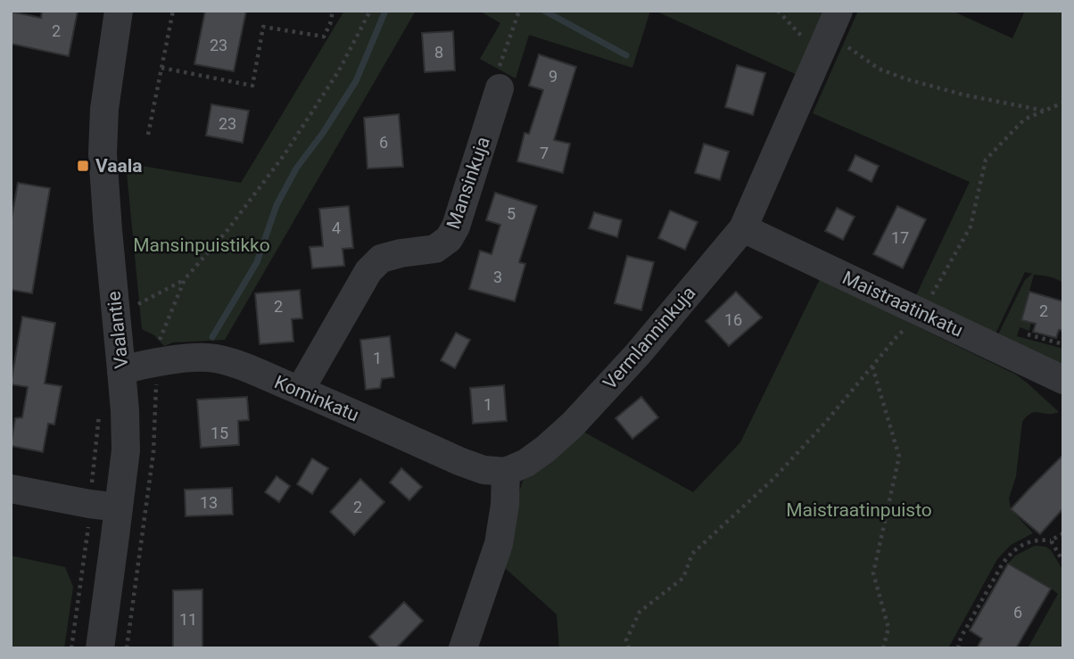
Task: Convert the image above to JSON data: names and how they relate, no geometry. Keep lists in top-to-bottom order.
{
  "streets": {
    "street": [
      "Mansinkuja",
      "Maistraatinkatu",
      "Vaalantie",
      "Vermlanninkuja",
      "Kominkatu"
    ]
  },
  "crossings": [
    ["Mansinkuja", "Kominkatu"],
    ["Maistraatinkatu", "Vermlanninkuja"],
    ["Vaalantie", "Kominkatu"],
    ["Vermlanninkuja", "Kominkatu"]
  ],
  "parks": ["Mansinpuistikko", "Maistraatinpuisto"],
  "places": {
    "transit": ["Vaala"]
  },
  "house_numbers": [
    "2",
    "23",
    "8",
    "9",
    "23",
    "6",
    "7",
    "5",
    "4",
    "17",
    "3",
    "2",
    "2",
    "16",
    "1",
    "1",
    "15",
    "13",
    "2",
    "6",
    "11"
  ]
}
